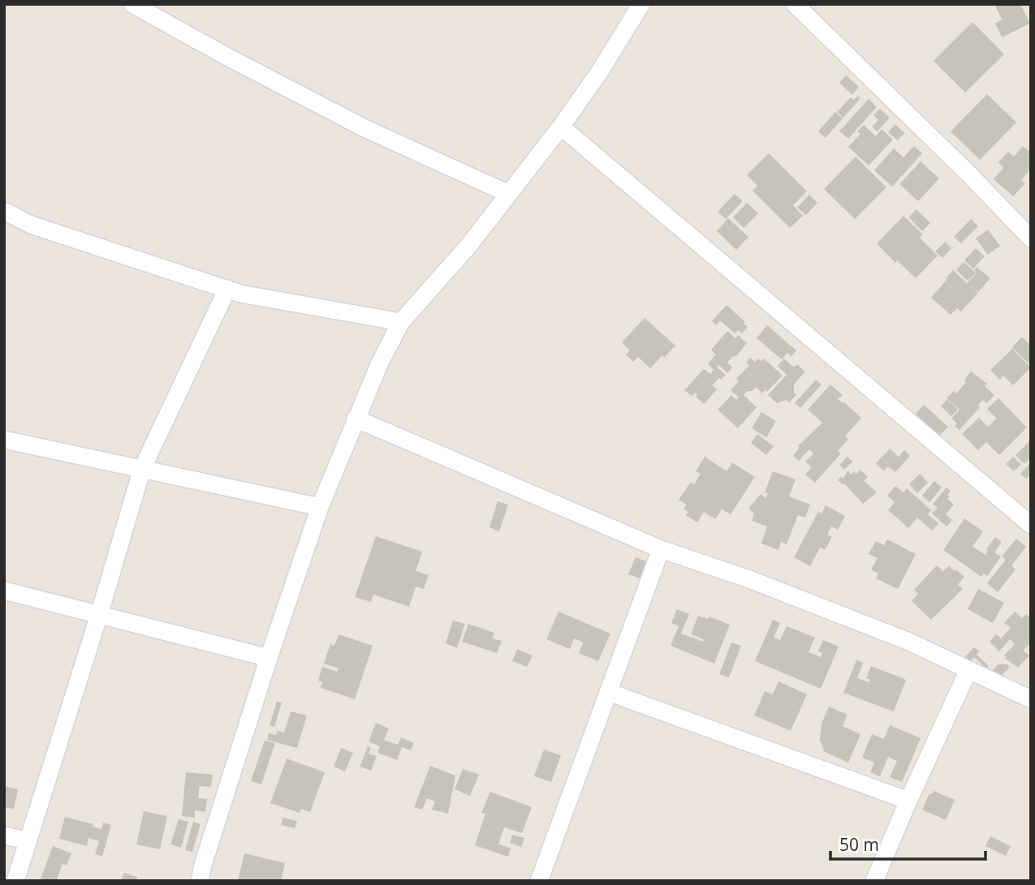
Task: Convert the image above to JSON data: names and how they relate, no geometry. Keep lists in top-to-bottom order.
{
  "scale_bar": "50 m"
}
